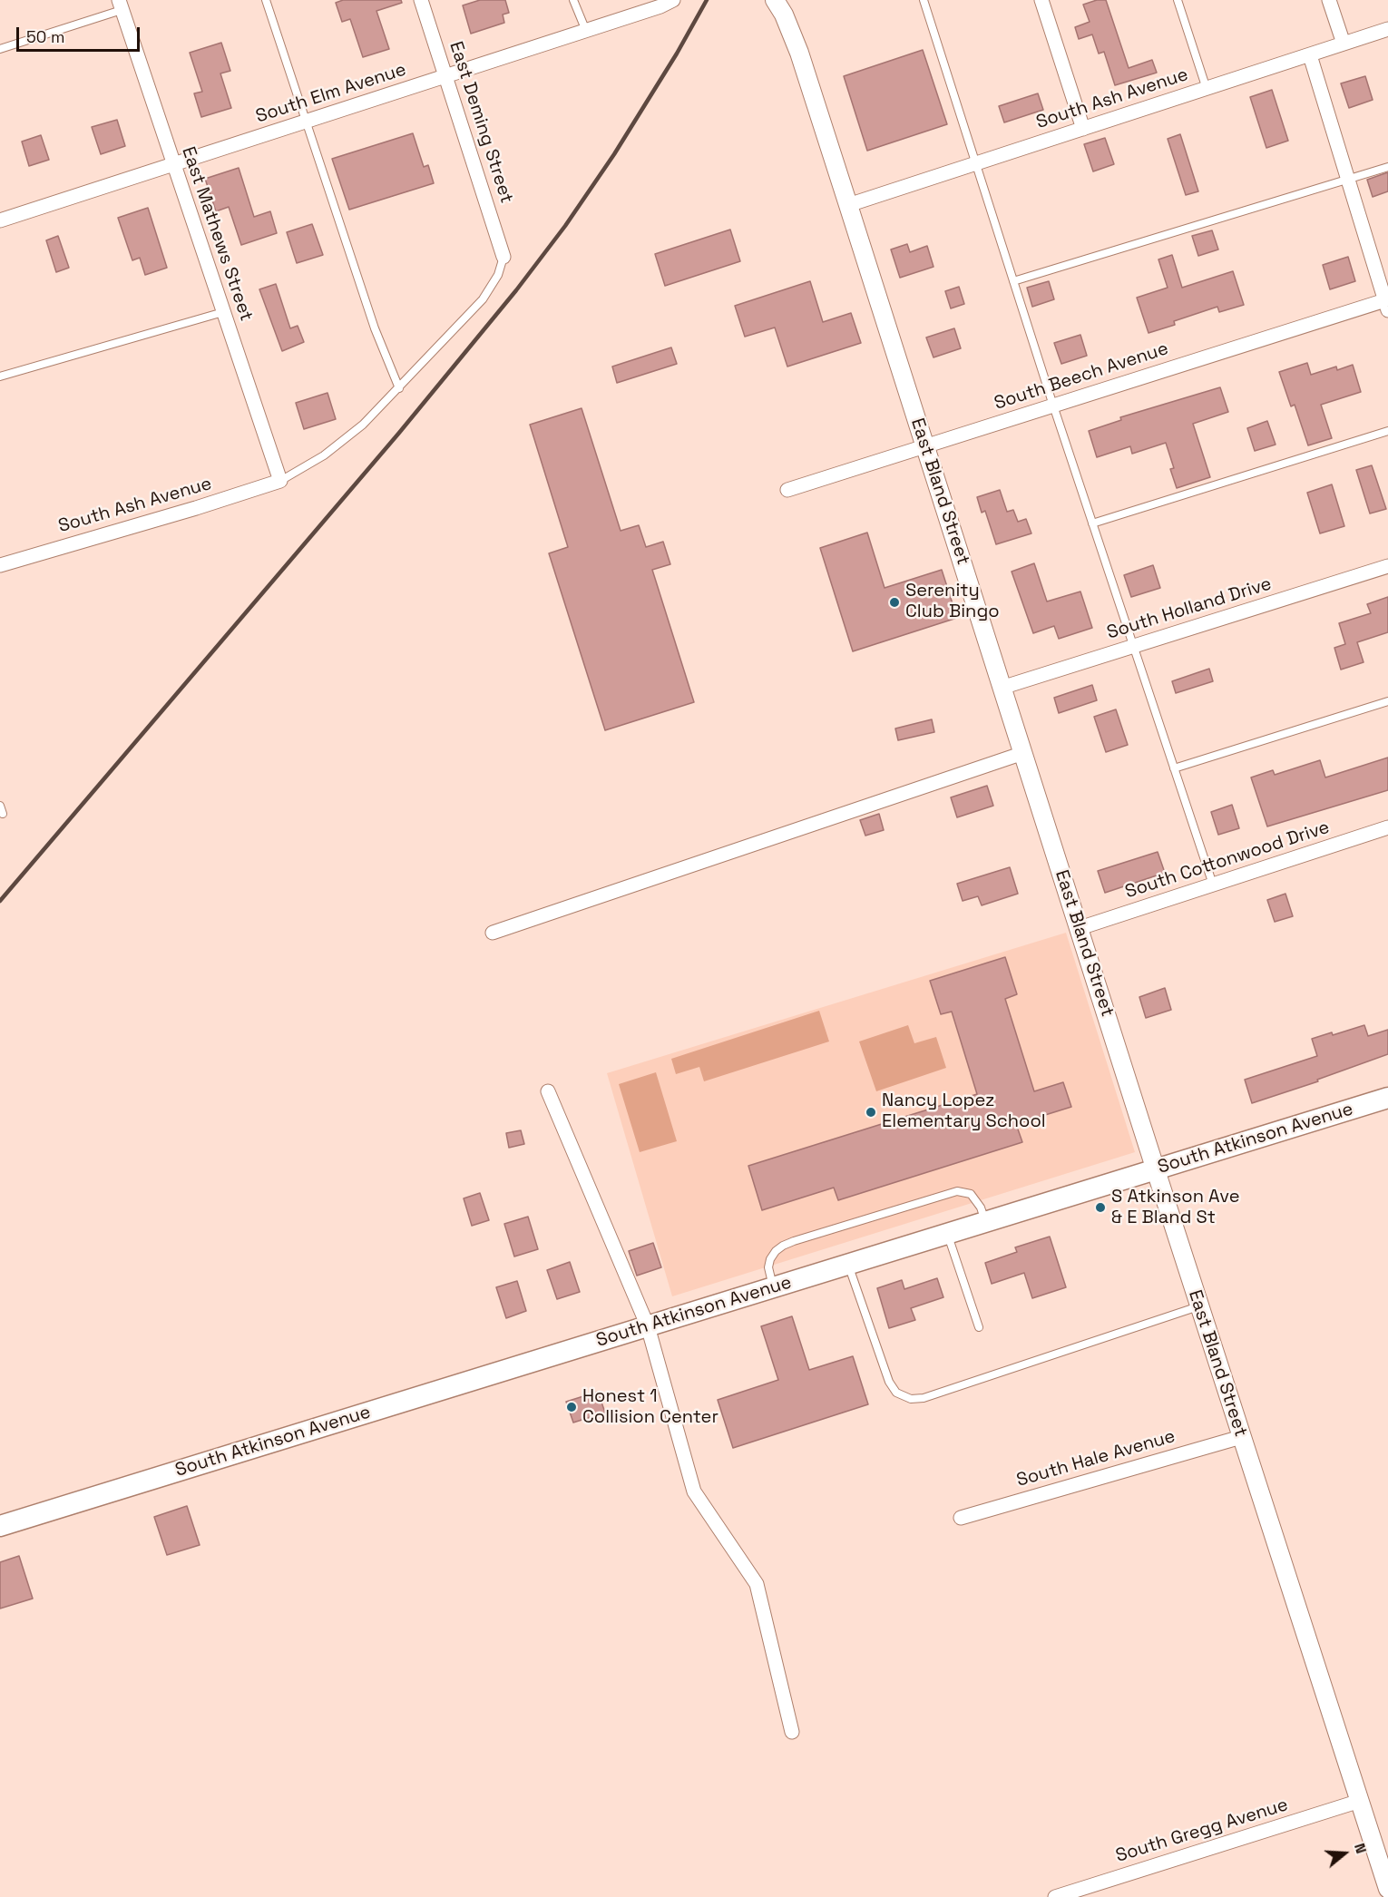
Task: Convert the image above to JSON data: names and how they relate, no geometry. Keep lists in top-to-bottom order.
{
  "streets": {
    "main road": ["South Atkinson Avenue"],
    "street": [
      "South Elm Avenue",
      "South Ash Avenue",
      "East Deming Street",
      "East Mathews Street",
      "South Beech Avenue",
      "East Bland Street",
      "South Holland Drive",
      "South Cottonwood Drive",
      "South Hale Avenue",
      "South Gregg Avenue"
    ]
  },
  "crossings": [
    ["South Elm Avenue", "East Deming Street"],
    ["South Elm Avenue", "East Mathews Street"],
    ["South Ash Avenue", "East Mathews Street"],
    ["South Ash Avenue", "East Bland Street"],
    ["South Beech Avenue", "East Bland Street"],
    ["East Bland Street", "South Holland Drive"],
    ["East Bland Street", "South Cottonwood Drive"],
    ["East Bland Street", "South Atkinson Avenue"],
    ["East Bland Street", "South Hale Avenue"],
    ["East Bland Street", "South Gregg Avenue"]
  ],
  "places": [
    "Serenity Club Bingo",
    "Nancy Lopez Elementary School",
    "S Atkinson Ave & E Bland St",
    "Honest 1 Collision Center"
  ],
  "scale_bar": "50 m",
  "north": "right"
}
